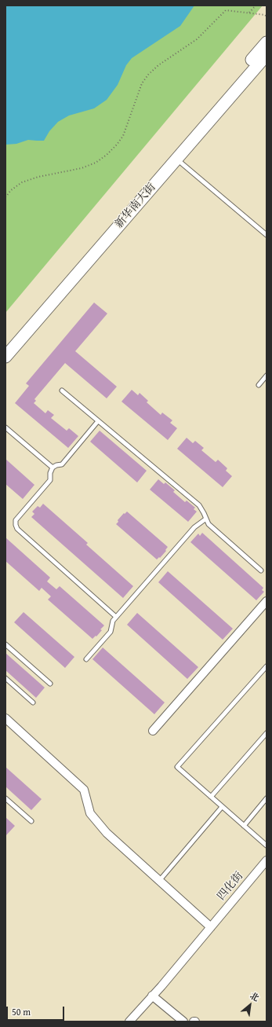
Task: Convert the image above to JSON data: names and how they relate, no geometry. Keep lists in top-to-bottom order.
{
  "streets": {
    "main road": ["新华南大街"],
    "street": ["四化街"]
  },
  "scale_bar": "50 m",
  "north": "top right"
}
